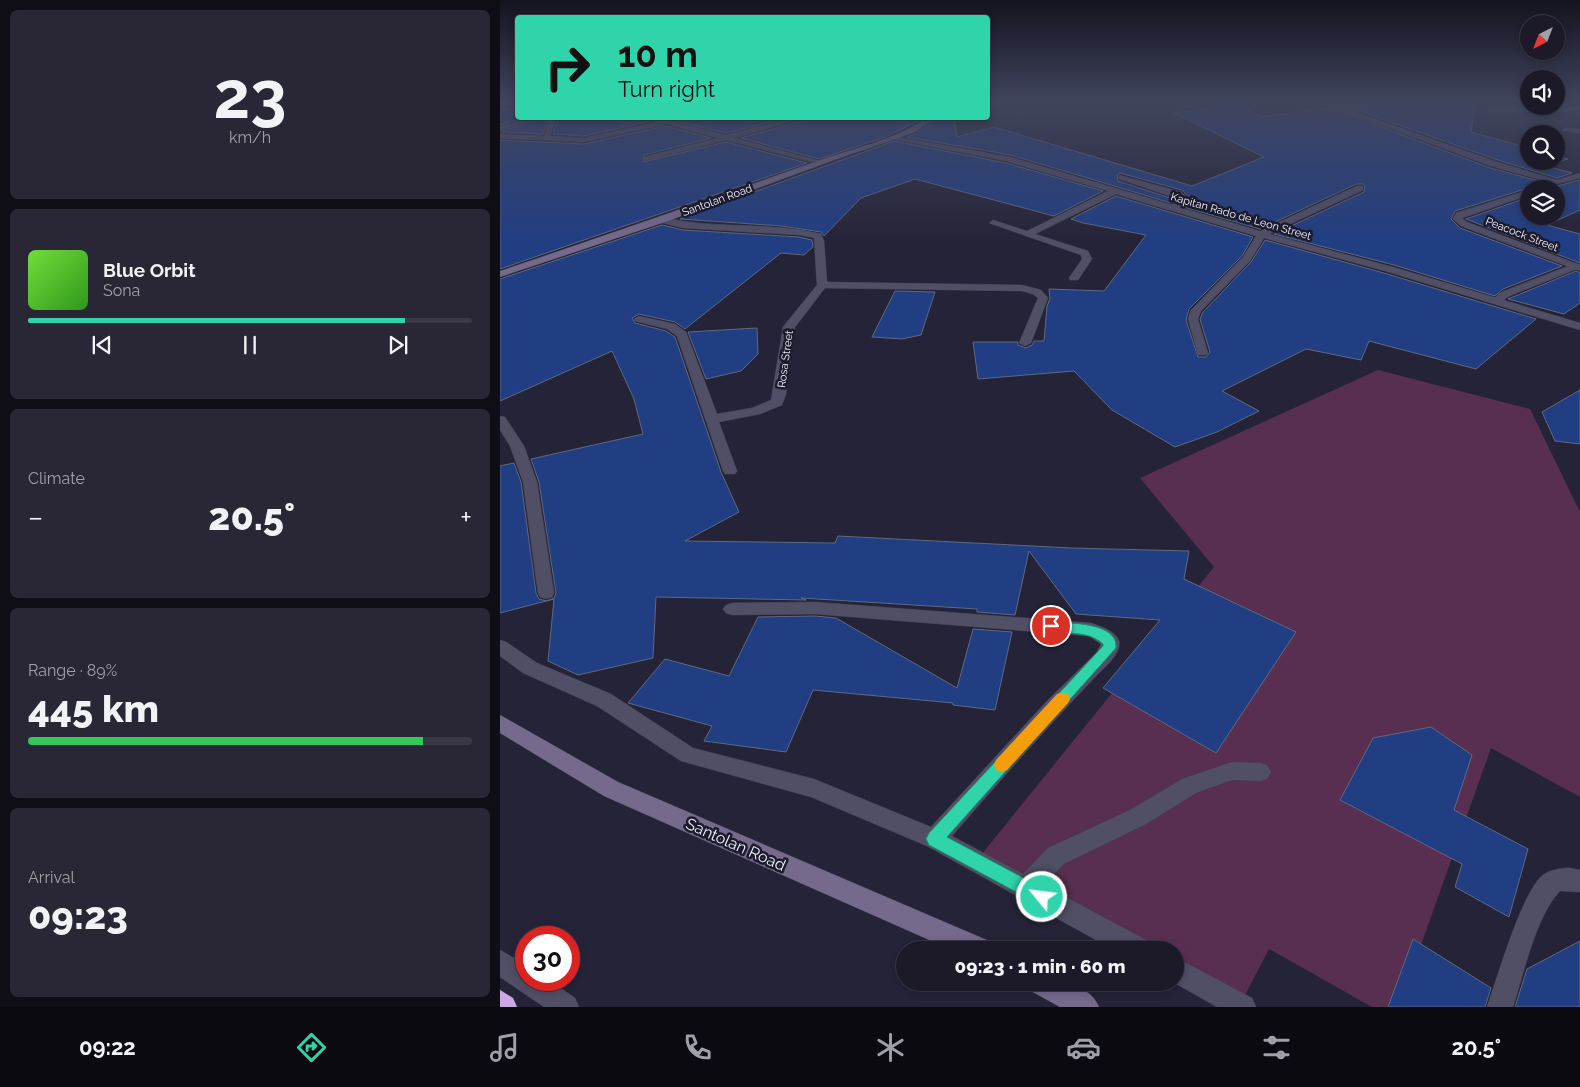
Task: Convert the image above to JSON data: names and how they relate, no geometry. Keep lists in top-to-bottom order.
{
  "streets": {
    "street": [
      "Santolan Road",
      "Kapitan Rado de Leon Street",
      "Peacock Street",
      "Rosa Street"
    ]
  },
  "north": "bottom left",
  "page": {
    "tile": [
      ["23", "km/h"],
      "Climate",
      ["Range · 89%", "445 km"],
      ["Arrival", "09:23"]
    ],
    "turn": ["10 m", "Turn right"],
    "song": ["Blue Orbit", "Sona"],
    "heat": ["−", "20.5°", "+"],
    "limit": "30",
    "trip": "09:23 · 1 min · 60 m",
    "tabs": ["09:22", "20.5°"]
  }
}
